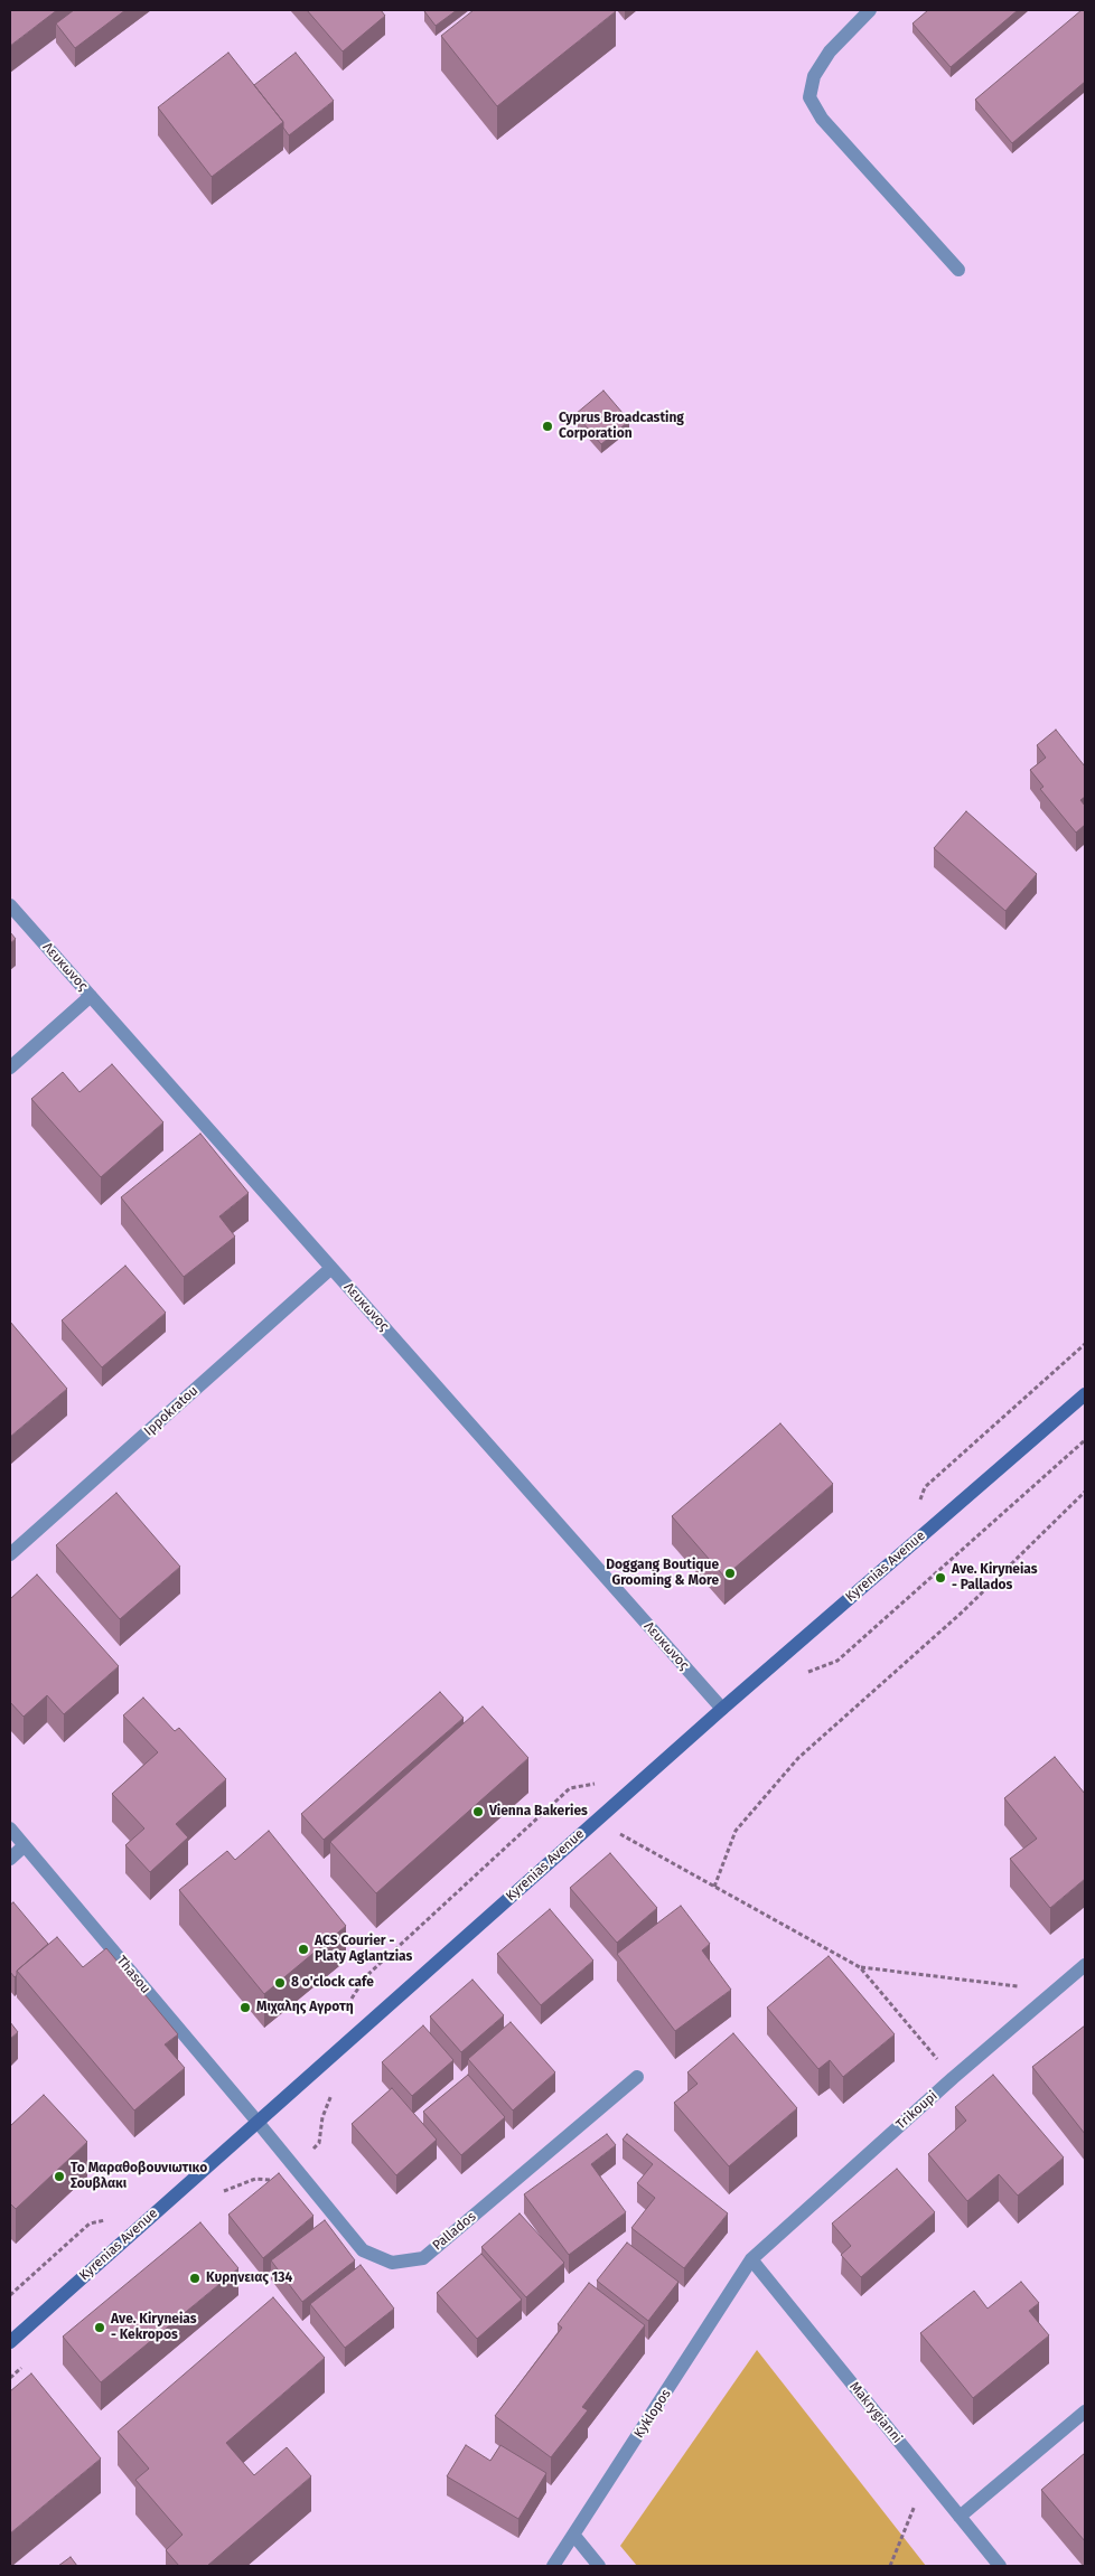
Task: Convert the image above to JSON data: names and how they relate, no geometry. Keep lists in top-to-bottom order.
{
  "streets": {
    "main road": ["Kyrenias Avenue"],
    "street": [
      "Λευκωνος",
      "Ippokratou",
      "Thasou",
      "Trikoupi",
      "Pallados",
      "Makrygianni",
      "Kyklopos"
    ]
  },
  "crossings": [
    ["Λευκωνος", "Ippokratou"],
    ["Λευκωνος", "Kyrenias Avenue"],
    ["Kyrenias Avenue", "Thasou"],
    ["Kyrenias Avenue", "Pallados"],
    ["Thasou", "Pallados"],
    ["Trikoupi", "Makrygianni"],
    ["Trikoupi", "Kyklopos"],
    ["Makrygianni", "Kyklopos"]
  ],
  "places": [
    "Cyprus Broadcasting Corporation",
    "Doggang Boutique Grooming & More",
    "Ave. Kiryneias - Pallados",
    "Vienna Bakeries",
    "ACS Courier - Platy Aglantzias",
    "8 o'clock cafe",
    "Μιχαλης Αγροτη",
    "Το Μαραθοβουνιωτικο Σουβλακι",
    "Κυρηνειας 134",
    "Ave. Kiryneias - Kekropos"
  ]
}
